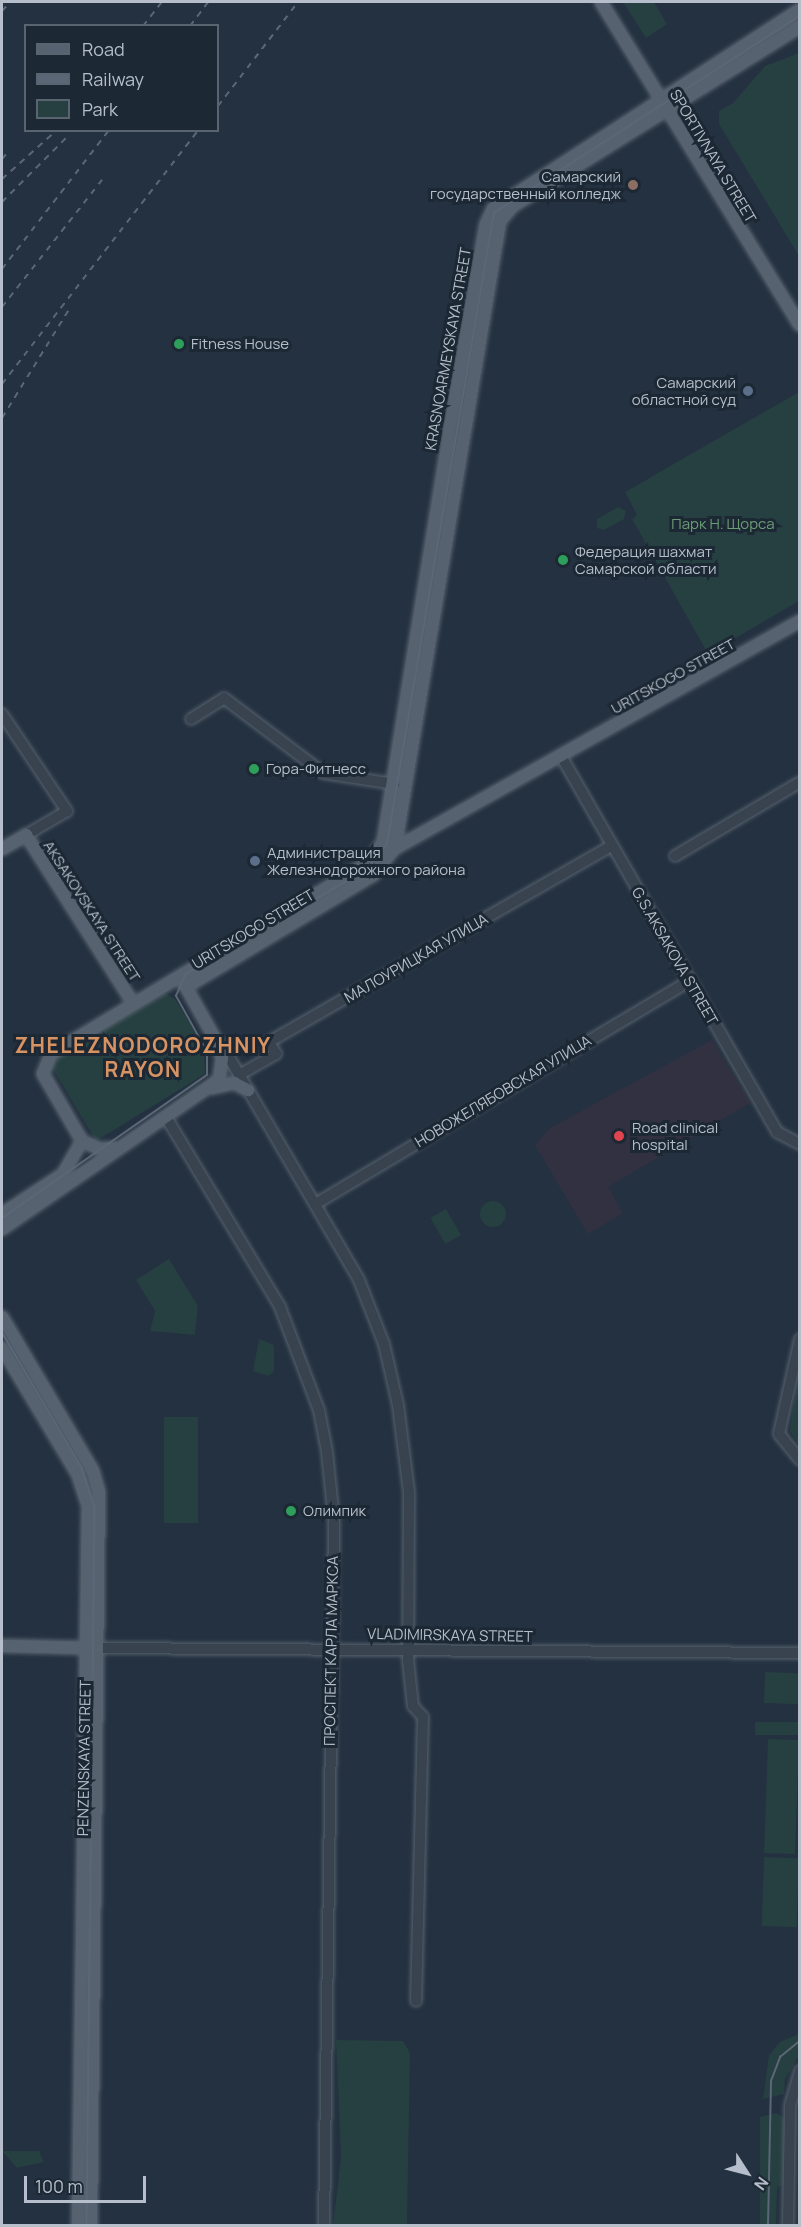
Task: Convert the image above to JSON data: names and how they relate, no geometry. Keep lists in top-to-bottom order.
{
  "streets": {
    "main road": [
      "SPORTIVNAYA STREET",
      "KRASNOARMEYSKAYA STREET",
      "URITSKOGO STREET",
      "AKSAKOVSKAYA STREET",
      "PENZENSKAYA STREET"
    ],
    "street": [
      "G.S.AKSAKOVA STREET",
      "МАЛОУРИЦКАЯ УЛИЦА",
      "НОВОЖЕЛЯБОВСКАЯ УЛИЦА",
      "VLADIMIRSKAYA STREET",
      "ПРОСПЕКТ КАРЛА МАРКСА"
    ]
  },
  "crossings": [
    ["SPORTIVNAYA STREET", "KRASNOARMEYSKAYA STREET"],
    ["KRASNOARMEYSKAYA STREET", "URITSKOGO STREET"],
    ["URITSKOGO STREET", "AKSAKOVSKAYA STREET"],
    ["URITSKOGO STREET", "G.S.AKSAKOVA STREET"],
    ["G.S.AKSAKOVA STREET", "МАЛОУРИЦКАЯ УЛИЦА"],
    ["G.S.AKSAKOVA STREET", "НОВОЖЕЛЯБОВСКАЯ УЛИЦА"],
    ["VLADIMIRSKAYA STREET", "ПРОСПЕКТ КАРЛА МАРКСА"],
    ["VLADIMIRSKAYA STREET", "PENZENSKAYA STREET"]
  ],
  "districts": ["ZHELEZNODOROZHNIY RAYON"],
  "parks": ["Парк Н. Щорса"],
  "places": [
    "Самарский государственный колледж",
    "Fitness House",
    "Самарский областной суд",
    "Федерация шахмат Самарской области",
    "Гора-Фитнесс",
    "Администрация Железнодорожного района",
    "Road clinical hospital",
    "Олимпик"
  ],
  "legend": ["Road", "Railway", "Park"],
  "scale_bar": "100 m",
  "north": "bottom right"
}
